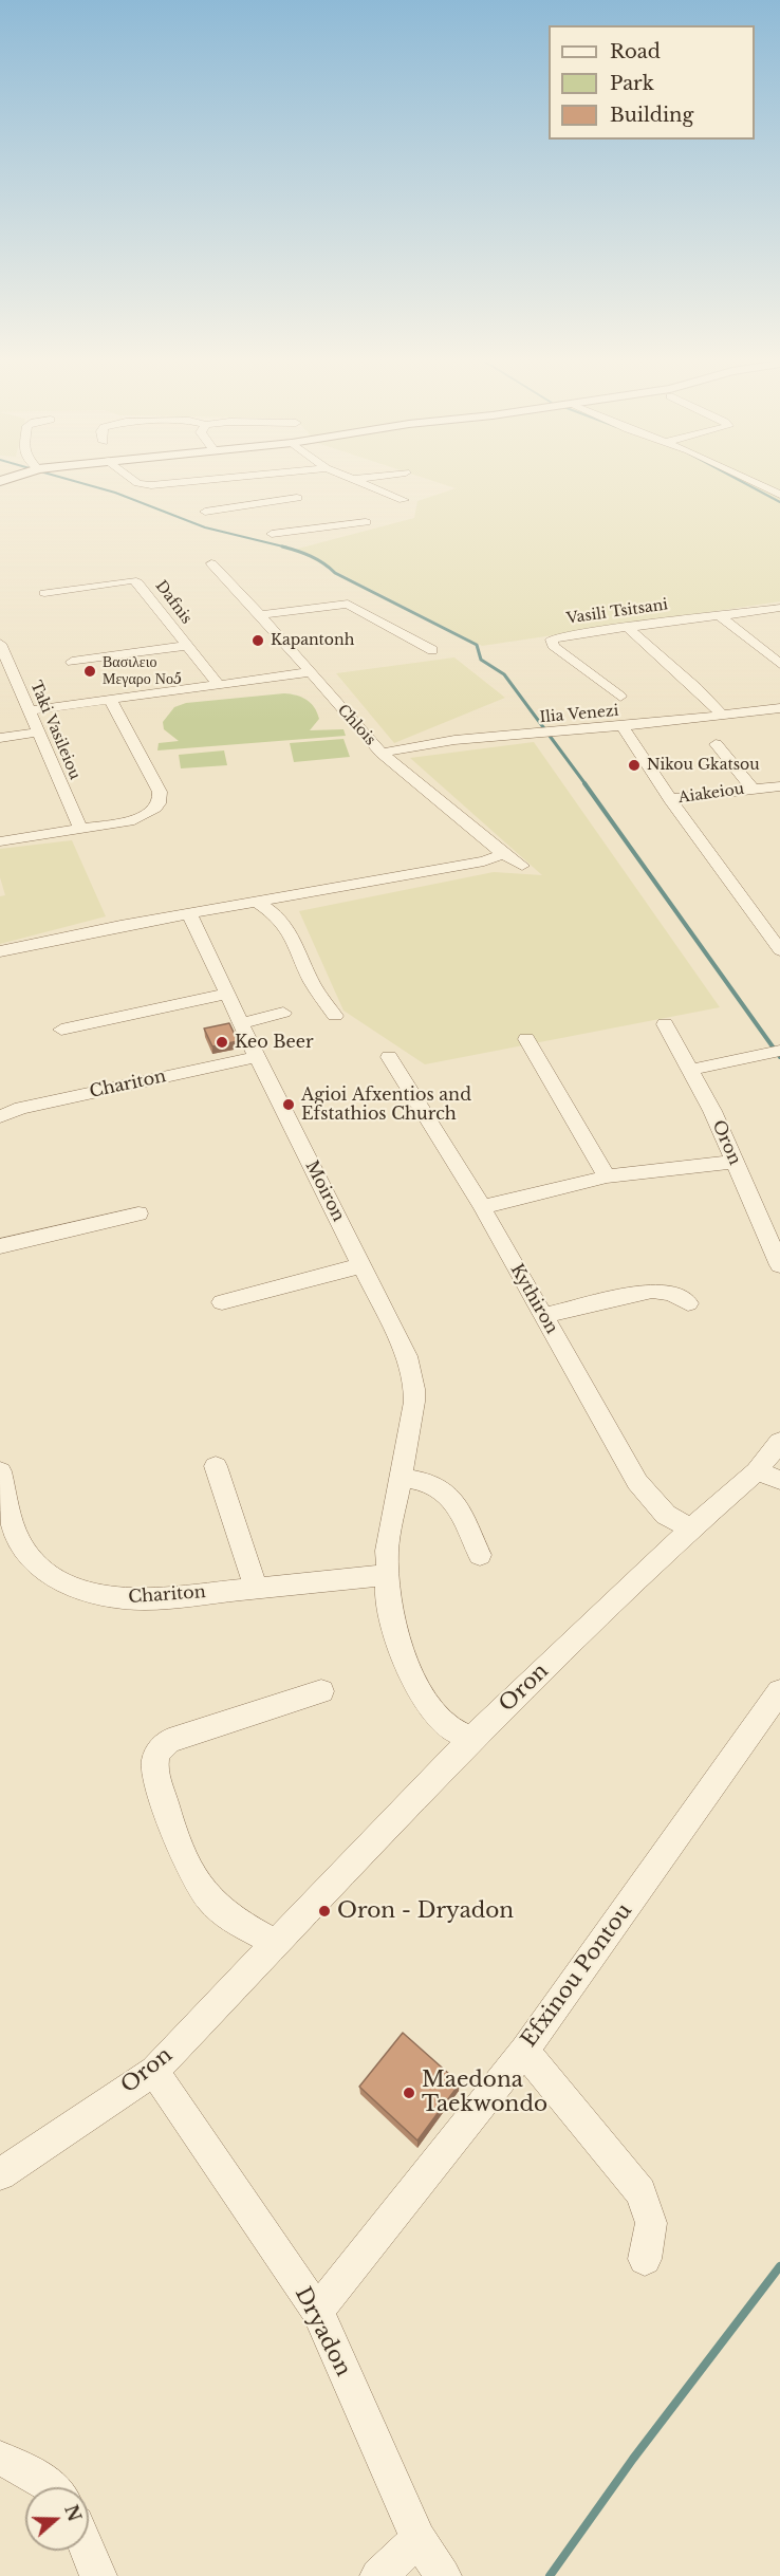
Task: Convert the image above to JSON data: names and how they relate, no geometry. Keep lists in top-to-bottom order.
{
  "streets": {
    "street": [
      "Dafnis",
      "Vasili Tsitsani",
      "Ilia Venezi",
      "Chlois",
      "Taki Vasileiou",
      "Aiakeiou",
      "Chariton",
      "Oron",
      "Moiron",
      "Kythiron",
      "Efxinou Pontou",
      "Dryadon"
    ]
  },
  "crossings": [
    ["Ilia Venezi", "Chlois"],
    ["Chariton", "Moiron"],
    ["Oron", "Moiron"],
    ["Oron", "Kythiron"],
    ["Oron", "Dryadon"],
    ["Efxinou Pontou", "Dryadon"]
  ],
  "places": [
    "Kapantonh",
    "Βασιλειο Μεγαρο Νο5",
    "Nikou Gkatsou",
    "Keo Beer",
    "Agioi Afxentios and Efstathios Church",
    "Oron - Dryadon",
    "Maedona Taekwondo"
  ],
  "legend": ["Road", "Park", "Building"],
  "north": "right"
}
